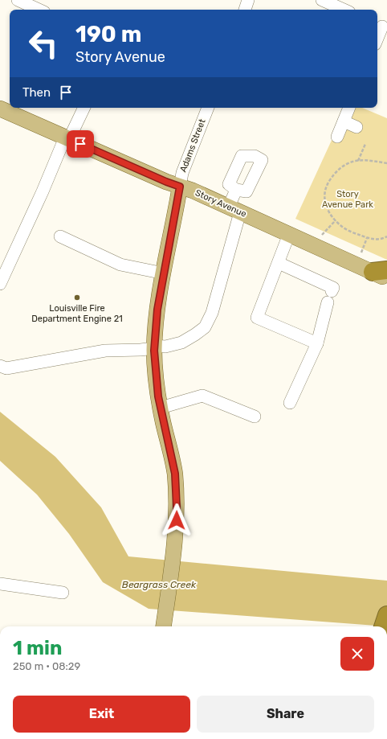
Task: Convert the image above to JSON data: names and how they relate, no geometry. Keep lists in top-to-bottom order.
{
  "streets": {
    "main road": ["Story Avenue"],
    "street": ["Adams Street"]
  },
  "crossings": [
    ["Adams Street", "Story Avenue"]
  ],
  "water": ["Beargrass Creek"],
  "parks": ["Story Avenue Park"],
  "places": ["Louisville Fire Department Engine 21"],
  "page": {
    "turn": ["190 m", "Story Avenue"],
    "then": "Then",
    "heading": ["1 min", "250 m · 08:29"],
    "buttons": ["Exit", "Share"]
  }
}
